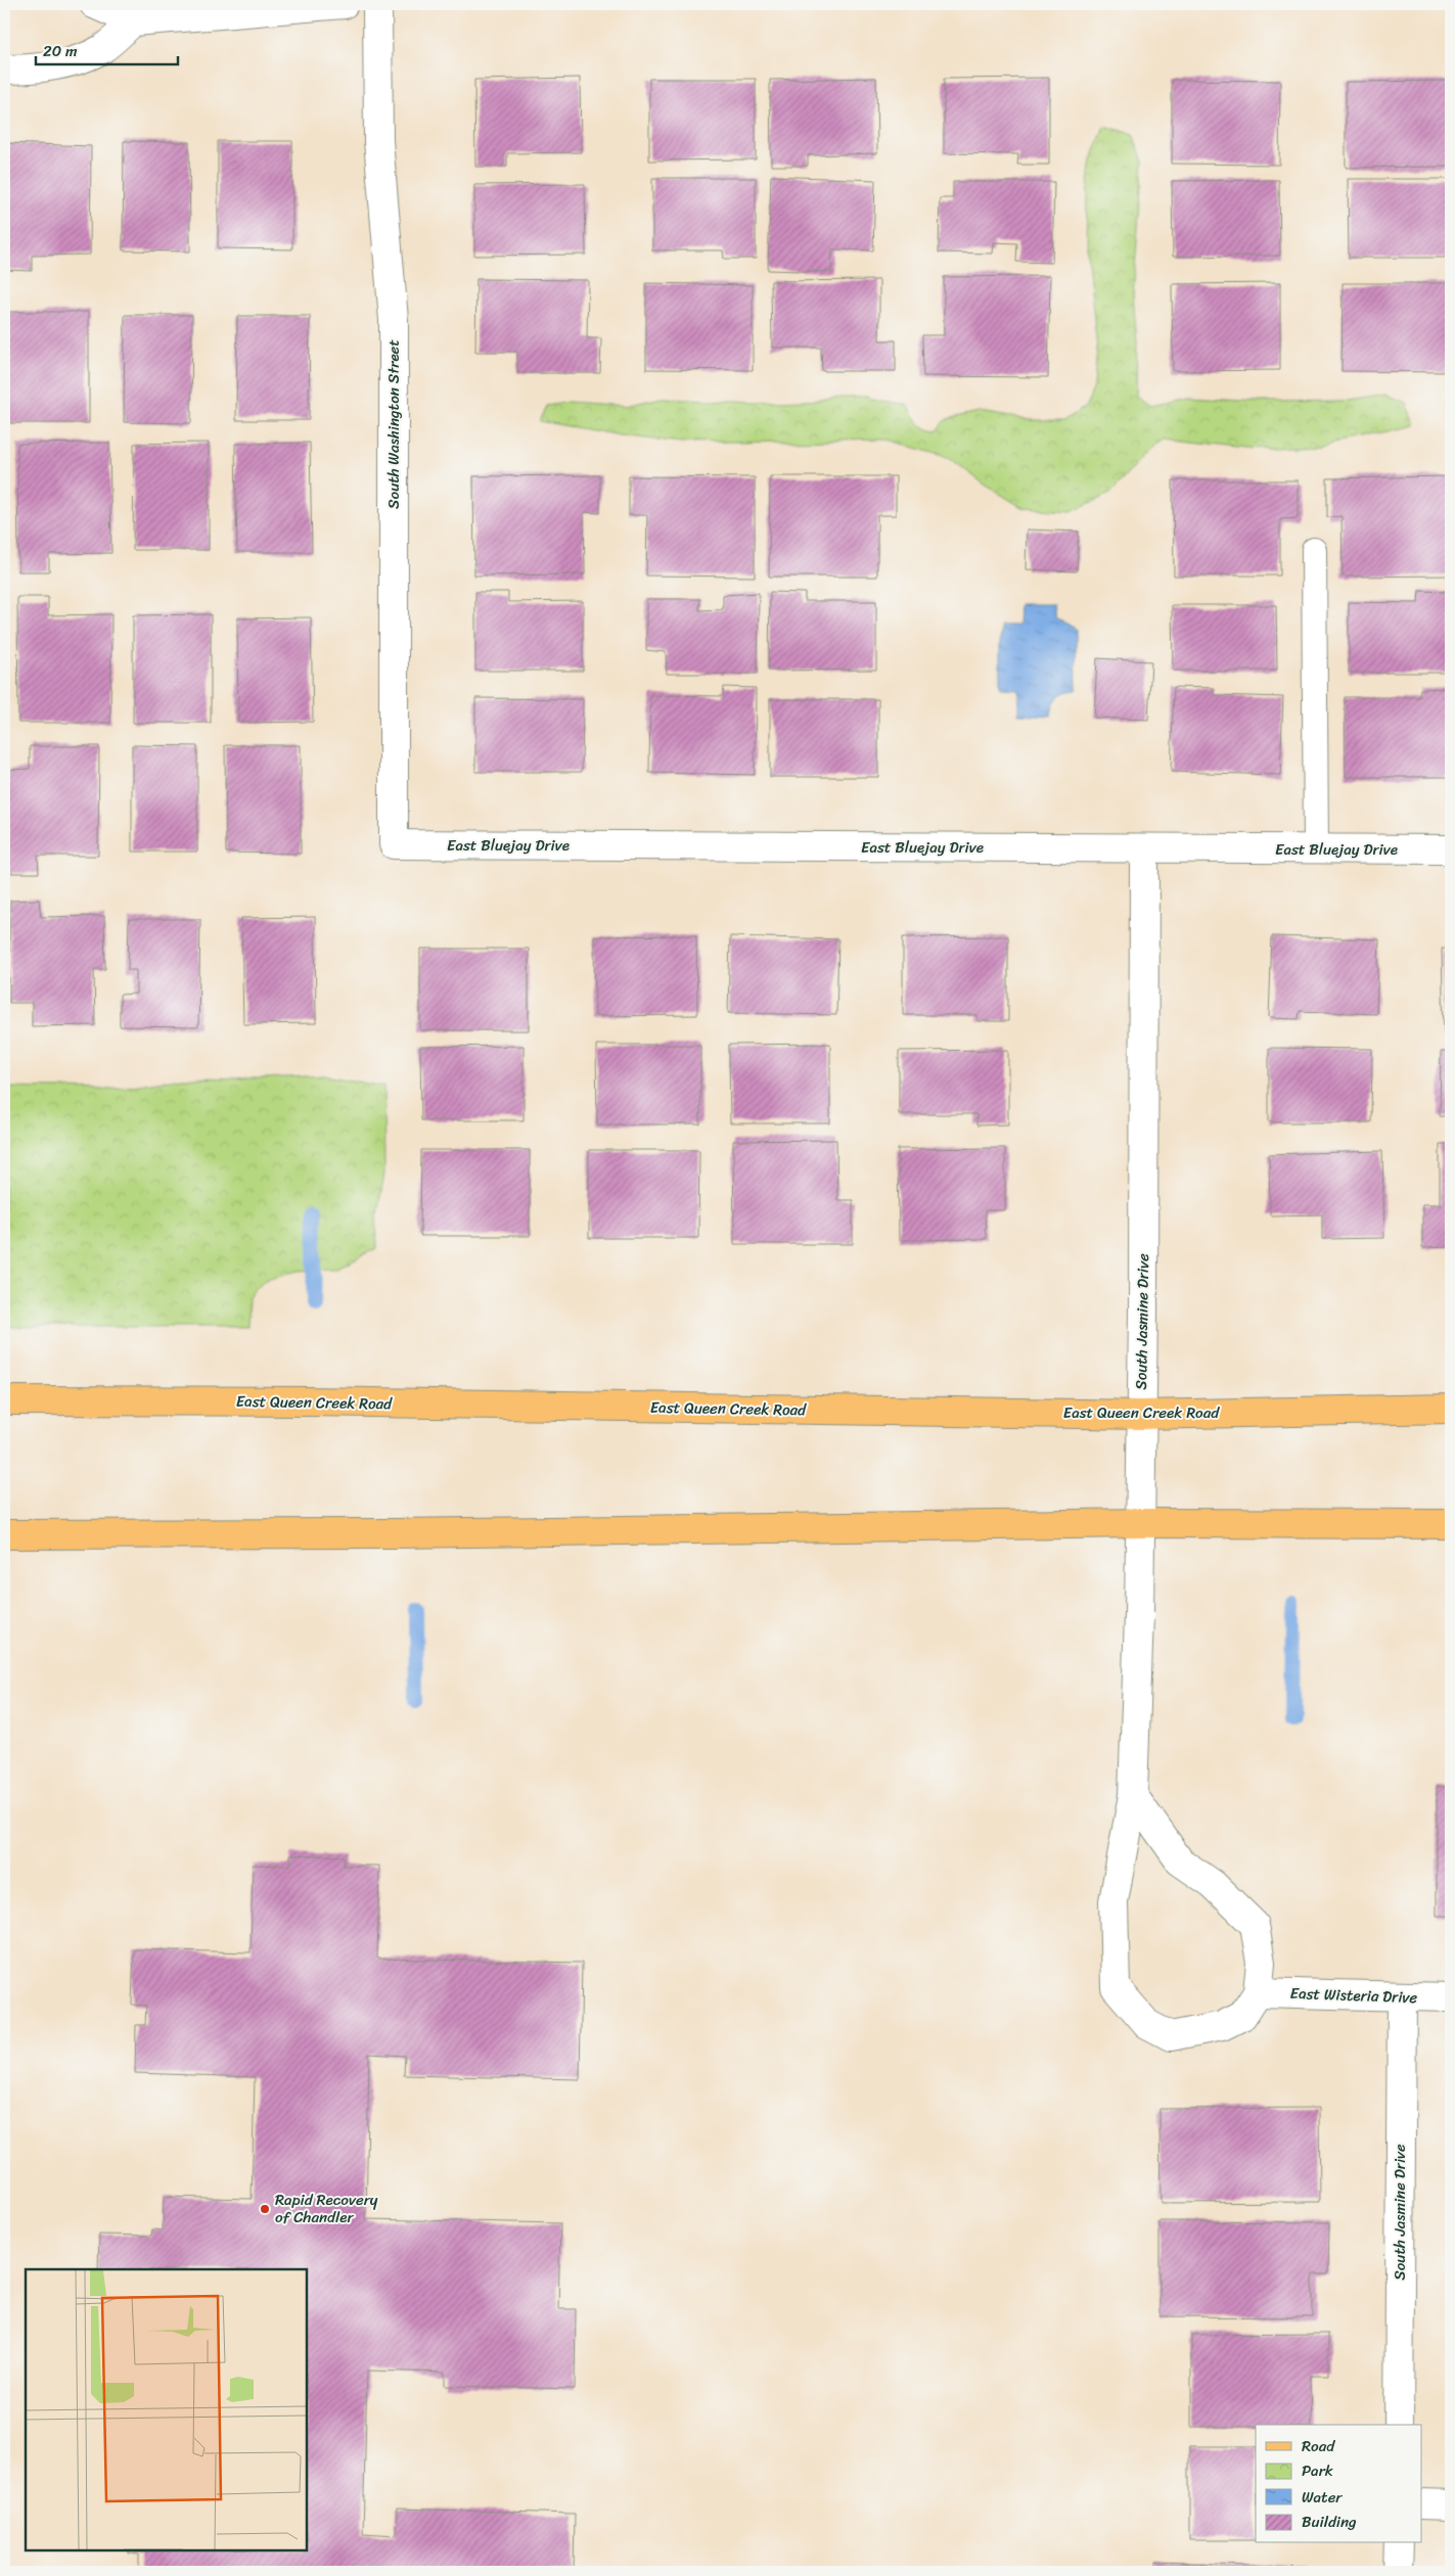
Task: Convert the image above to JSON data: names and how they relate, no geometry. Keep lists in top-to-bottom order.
{
  "streets": {
    "main road": ["East Queen Creek Road"],
    "street": [
      "South Washington Street",
      "East Bluejay Drive",
      "South Jasmine Drive",
      "East Wisteria Drive"
    ]
  },
  "crossings": [
    ["South Washington Street", "East Bluejay Drive"],
    ["East Bluejay Drive", "South Jasmine Drive"],
    ["South Jasmine Drive", "East Queen Creek Road"],
    ["South Jasmine Drive", "East Wisteria Drive"]
  ],
  "places": ["Rapid Recovery of Chandler"],
  "legend": [
    "Road",
    "Park",
    "Water",
    "Building"
  ],
  "scale_bar": "20 m"
}
